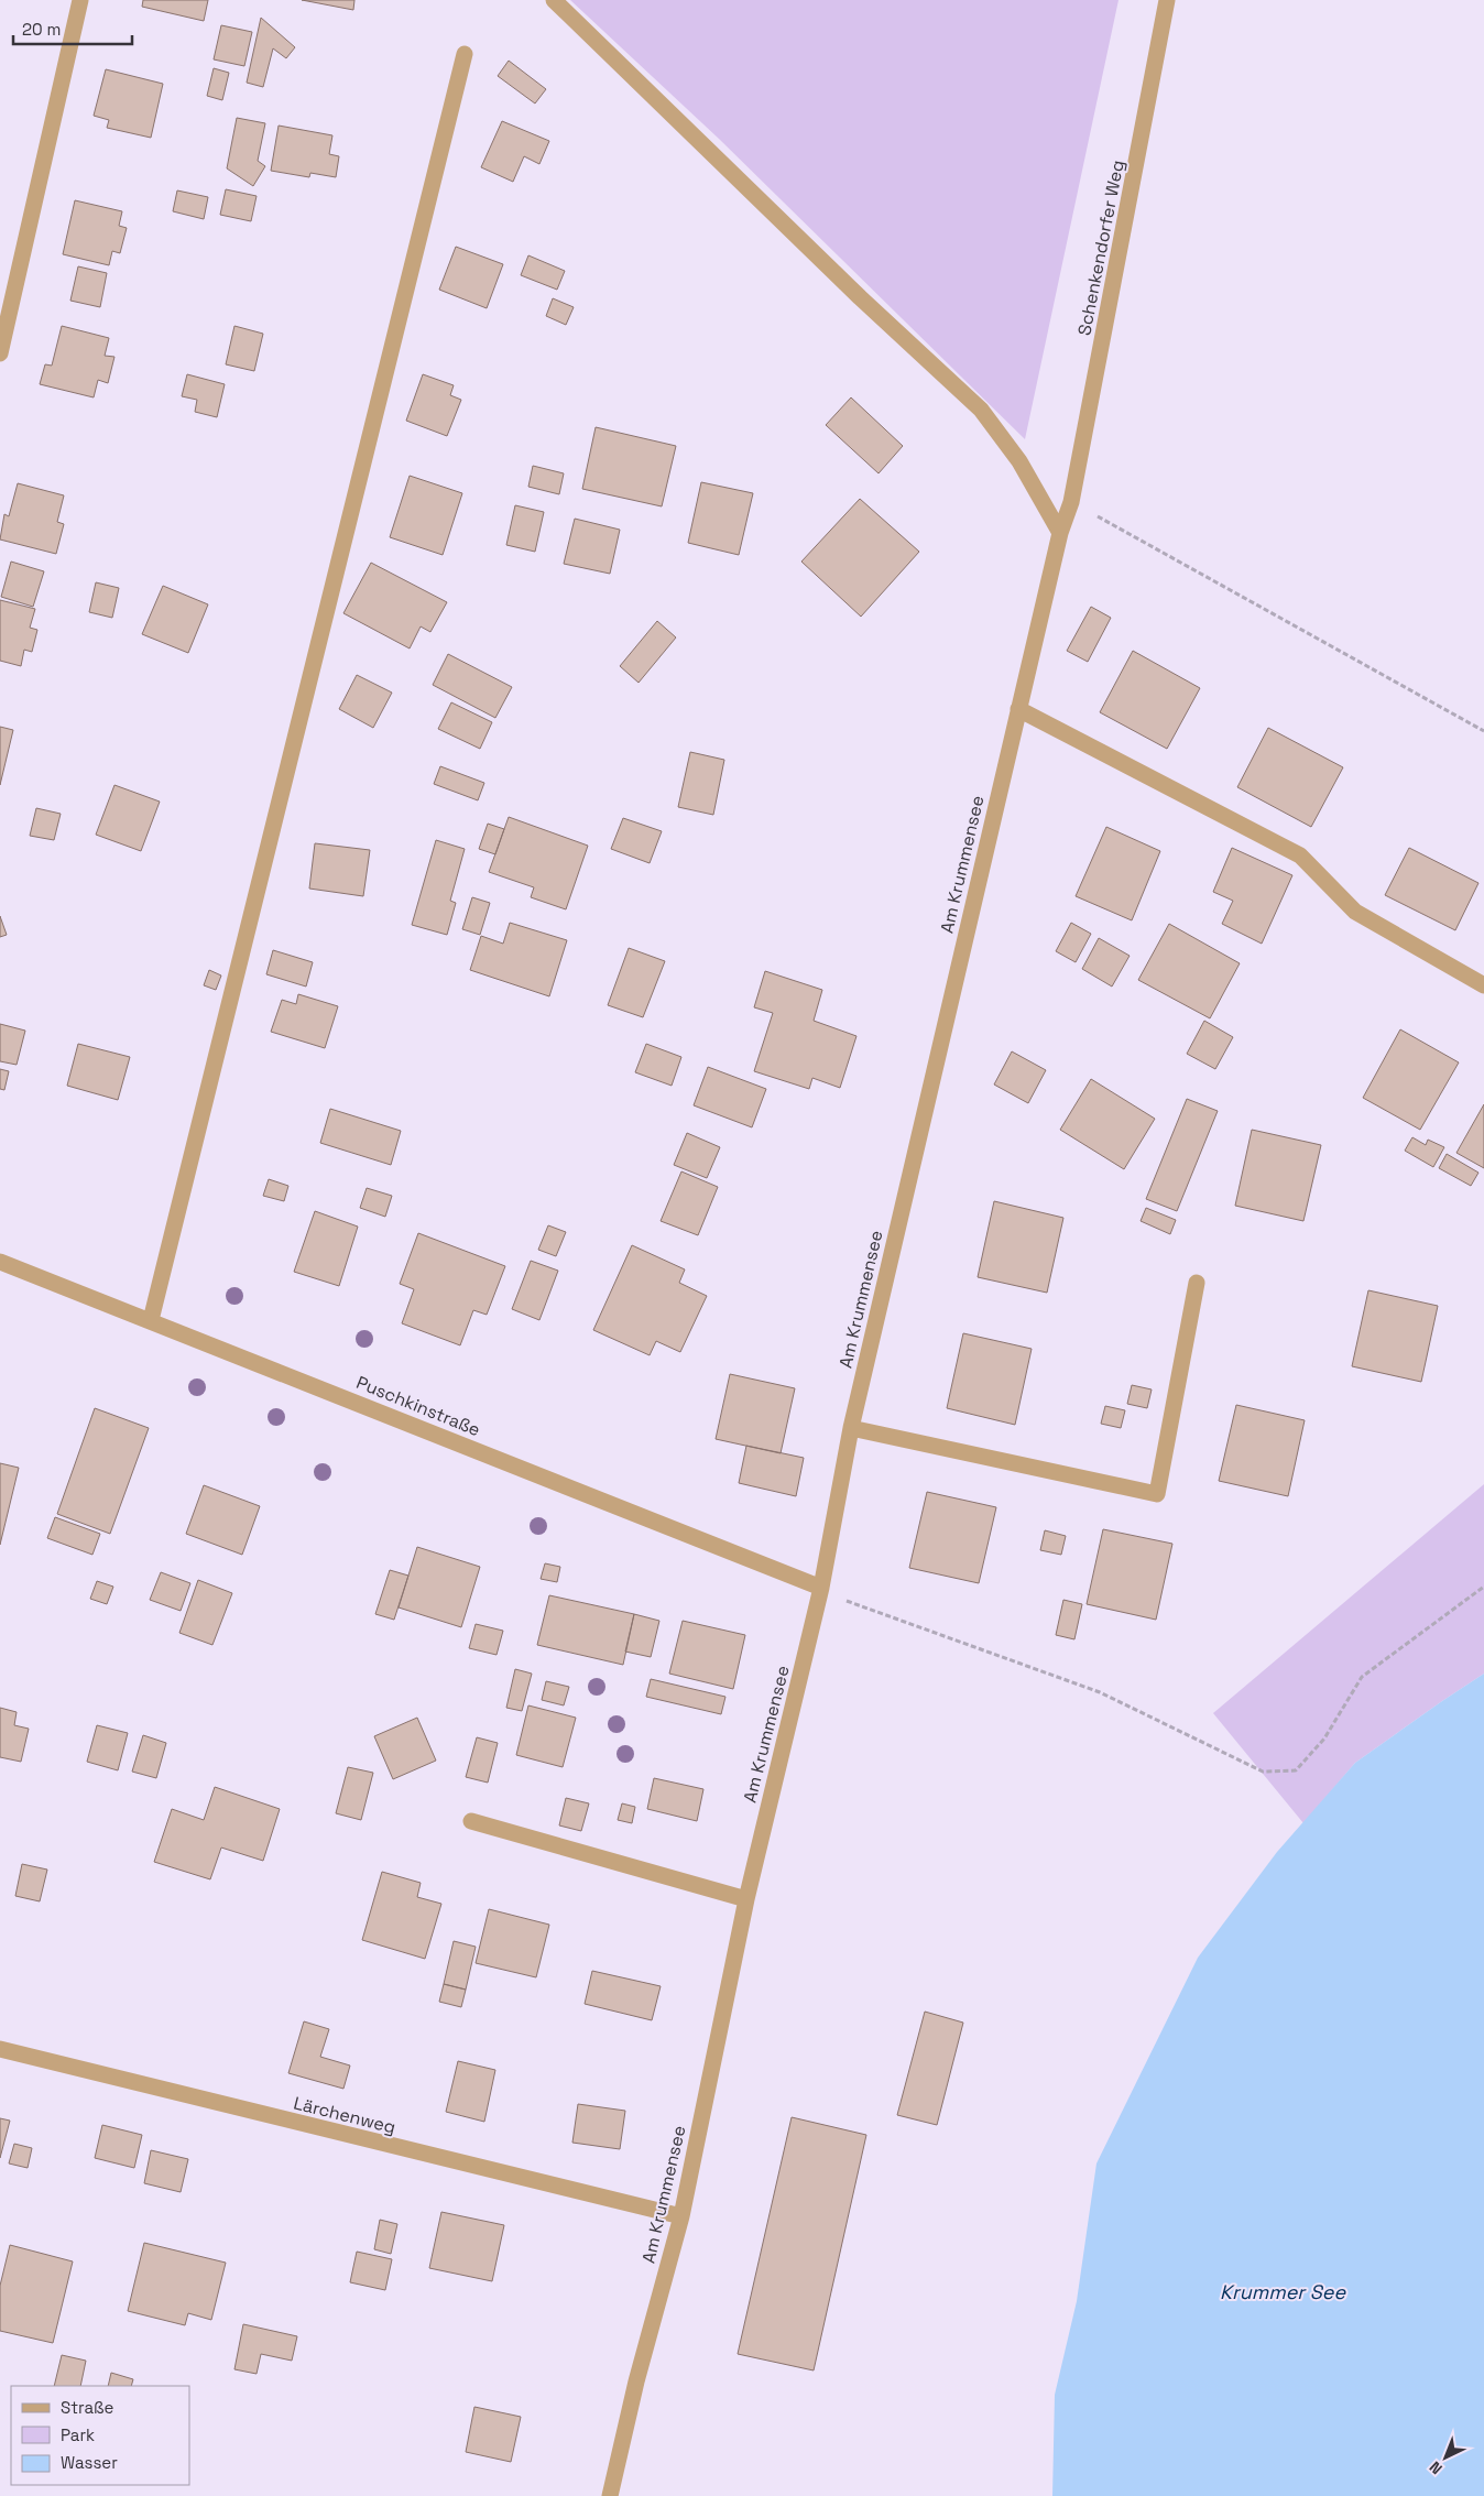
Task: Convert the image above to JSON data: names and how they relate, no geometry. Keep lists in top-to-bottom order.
{
  "streets": {
    "street": [
      "Schenkendorfer Weg",
      "Am Krummensee",
      "Puschkinstraße",
      "Lärchenweg"
    ]
  },
  "crossings": [
    ["Schenkendorfer Weg", "Am Krummensee"],
    ["Am Krummensee", "Puschkinstraße"],
    ["Am Krummensee", "Lärchenweg"]
  ],
  "water": ["Krummer See"],
  "legend": ["Straße", "Park", "Wasser"],
  "scale_bar": "20 m",
  "north": "bottom left"
}
